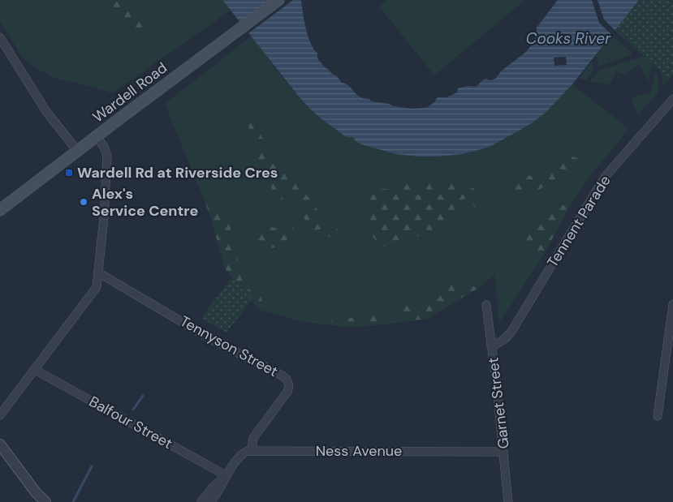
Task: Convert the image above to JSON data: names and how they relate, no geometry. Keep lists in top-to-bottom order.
{
  "streets": {
    "main road": ["Wardell Road"],
    "street": [
      "Tennent Parade",
      "Tennyson Street",
      "Garnet Street",
      "Balfour Street",
      "Ness Avenue"
    ]
  },
  "crossings": [
    ["Tennent Parade", "Garnet Street"],
    ["Tennyson Street", "Ness Avenue"],
    ["Garnet Street", "Ness Avenue"]
  ],
  "water": ["Cooks River"],
  "places": {
    "transit": ["Wardell Rd at Riverside Cres"],
    "other": ["Alex's Service Centre"]
  }
}
